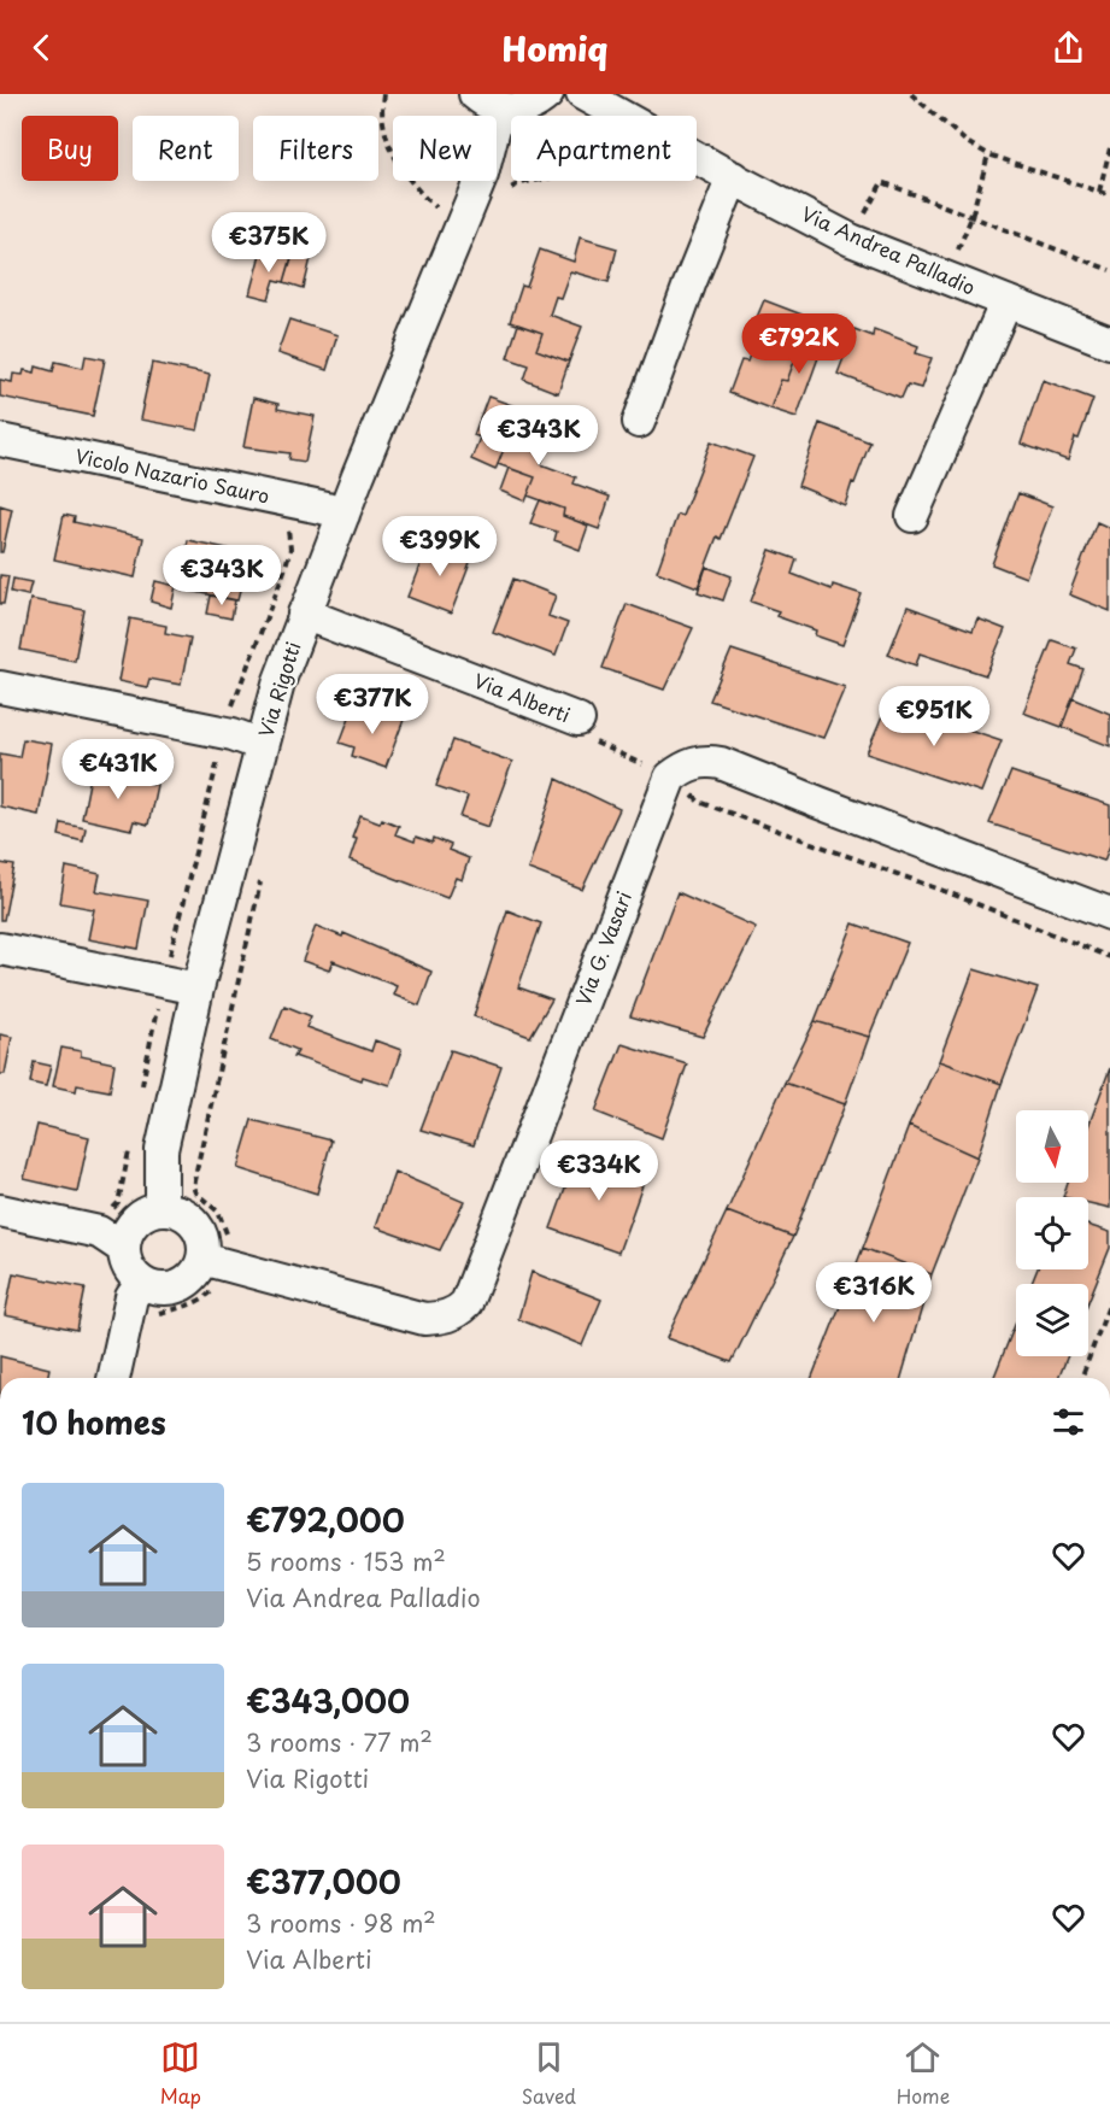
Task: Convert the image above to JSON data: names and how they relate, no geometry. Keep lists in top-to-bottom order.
{
  "streets": {
    "street": [
      "Via Andrea Palladio",
      "Vicolo Nazario Sauro",
      "Via Rigotti",
      "Via Alberti",
      "Via G. Vasari"
    ]
  },
  "crossings": [
    ["Vicolo Nazario Sauro", "Via Rigotti"],
    ["Via Rigotti", "Via Alberti"],
    ["Via Rigotti", "Via G. Vasari"]
  ],
  "north": "bottom",
  "page": {
    "header": "Homiq",
    "chip": [
      "Buy",
      "Rent",
      "Filters",
      "New",
      "Apartment"
    ],
    "price": [
      "€375K",
      "€792K",
      "€343K",
      "€399K",
      "€343K",
      "€377K",
      "€951K",
      "€431K",
      "€334K",
      "€316K"
    ],
    "heading": "10 homes",
    "list": [
      {
        "name": "€792,000",
        "note": "5 rooms · 153 m² · Via Andrea Palladio"
      },
      {
        "name": "€343,000",
        "note": "3 rooms · 77 m² · Via Rigotti"
      },
      {
        "name": "€377,000",
        "note": "3 rooms · 98 m² · Via Alberti"
      }
    ],
    "tabs": ["Map", "Saved", "Home"]
  }
}
